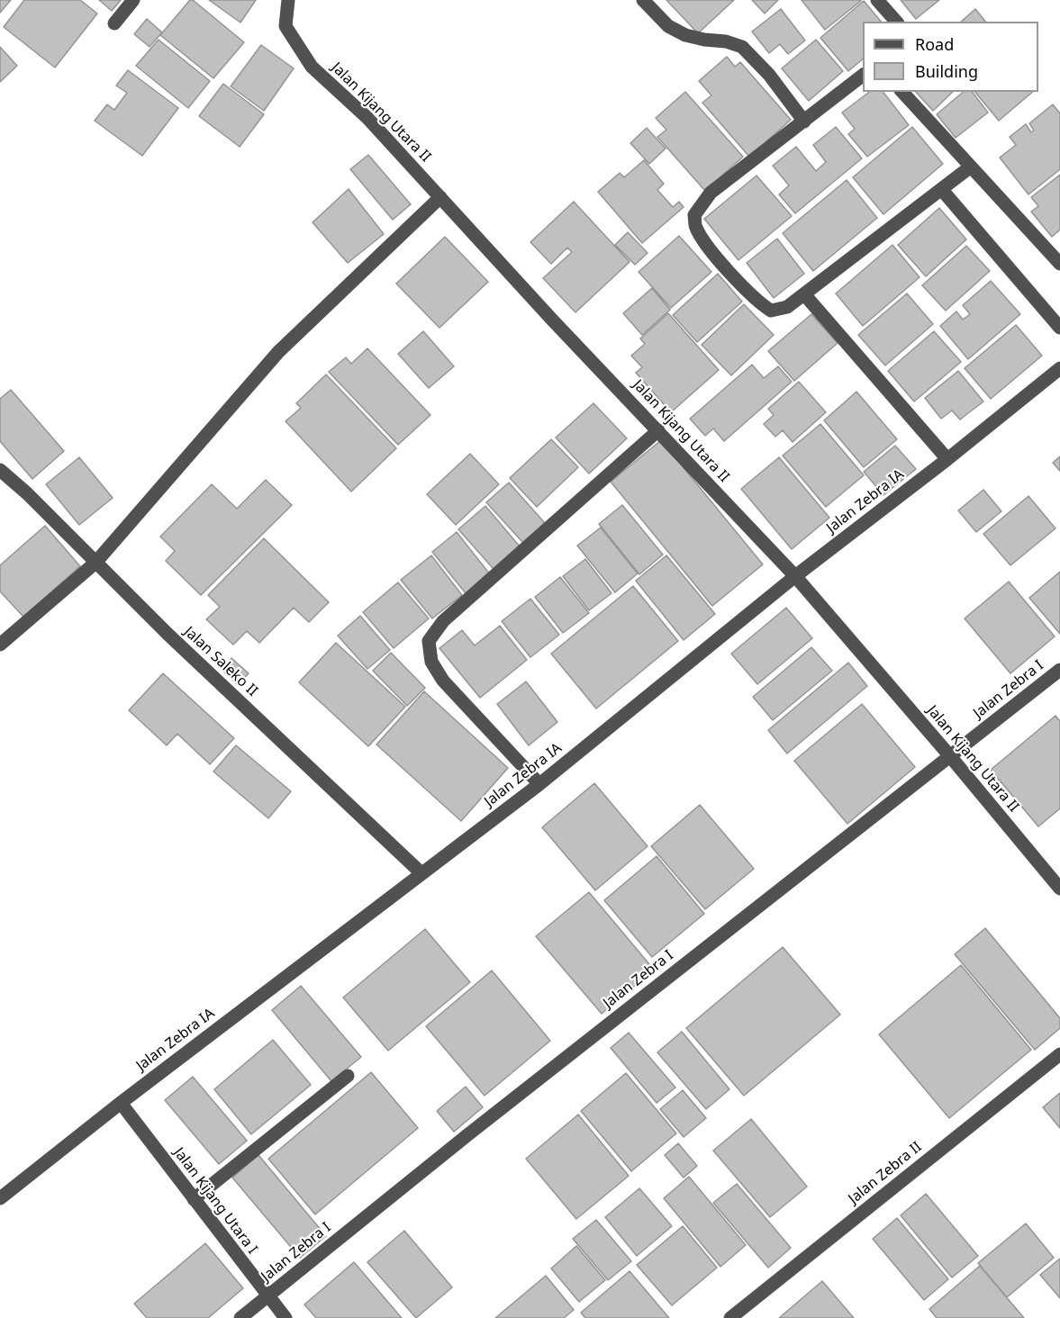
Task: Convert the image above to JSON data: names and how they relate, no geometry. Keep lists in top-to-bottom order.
{
  "streets": {
    "street": [
      "Jalan Kijang Utara II",
      "Jalan Zebra IA",
      "Jalan Saleko II",
      "Jalan Zebra I",
      "Jalan Zebra II",
      "Jalan Kijang Utara I"
    ]
  },
  "crossings": [
    ["Jalan Kijang Utara II", "Jalan Zebra IA"],
    ["Jalan Kijang Utara II", "Jalan Zebra I"],
    ["Jalan Zebra IA", "Jalan Saleko II"],
    ["Jalan Zebra IA", "Jalan Kijang Utara I"],
    ["Jalan Zebra I", "Jalan Kijang Utara I"]
  ],
  "legend": ["Road", "Building"]
}
